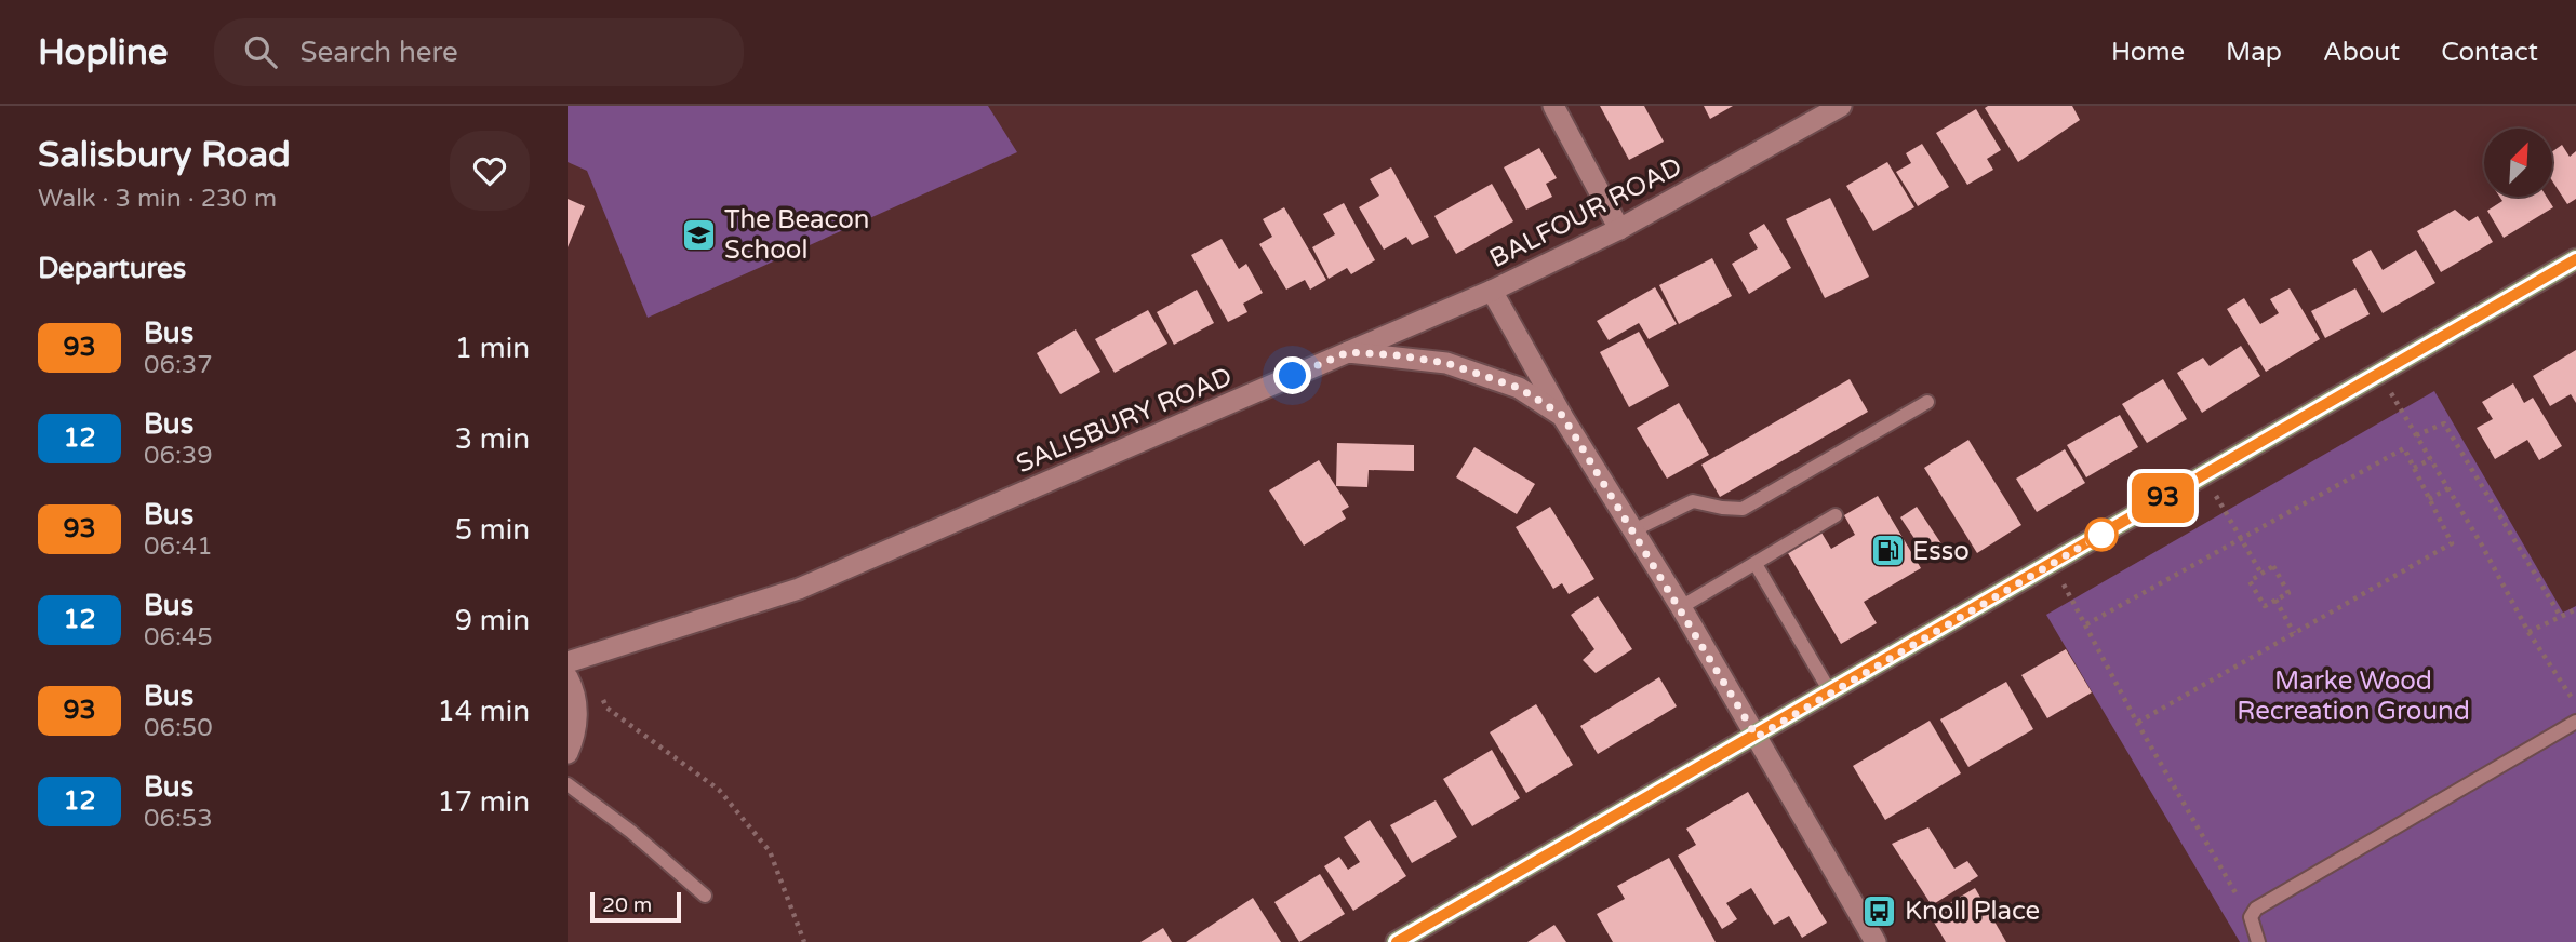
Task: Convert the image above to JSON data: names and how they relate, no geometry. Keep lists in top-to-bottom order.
{
  "streets": {
    "street": ["BALFOUR ROAD", "SALISBURY ROAD"]
  },
  "crossings": [
    ["BALFOUR ROAD", "SALISBURY ROAD"]
  ],
  "parks": ["Marke Wood Recreation Ground"],
  "places": {
    "school or university": ["The Beacon School"],
    "fuel station": ["Esso"],
    "bus stop": ["Knoll Place"]
  },
  "lines": ["bus line 93"],
  "scale_bar": "20 m",
  "north": "top right",
  "page": {
    "header": "Hopline",
    "search": "Search here",
    "nav": [
      "Home",
      "Map",
      "About",
      "Contact"
    ],
    "heading": [
      ["Salisbury Road", "Walk · 3 min · 230 m"],
      "Departures"
    ],
    "on_map": "93",
    "list": [
      {
        "mark": "93",
        "name": "Bus",
        "note": "06:37",
        "value": "1 min"
      },
      {
        "mark": "12",
        "name": "Bus",
        "note": "06:39",
        "value": "3 min"
      },
      {
        "mark": "93",
        "name": "Bus",
        "note": "06:41",
        "value": "5 min"
      },
      {
        "mark": "12",
        "name": "Bus",
        "note": "06:45",
        "value": "9 min"
      },
      {
        "mark": "93",
        "name": "Bus",
        "note": "06:50",
        "value": "14 min"
      },
      {
        "mark": "12",
        "name": "Bus",
        "note": "06:53",
        "value": "17 min"
      }
    ],
    "scale": "20 m"
  }
}
